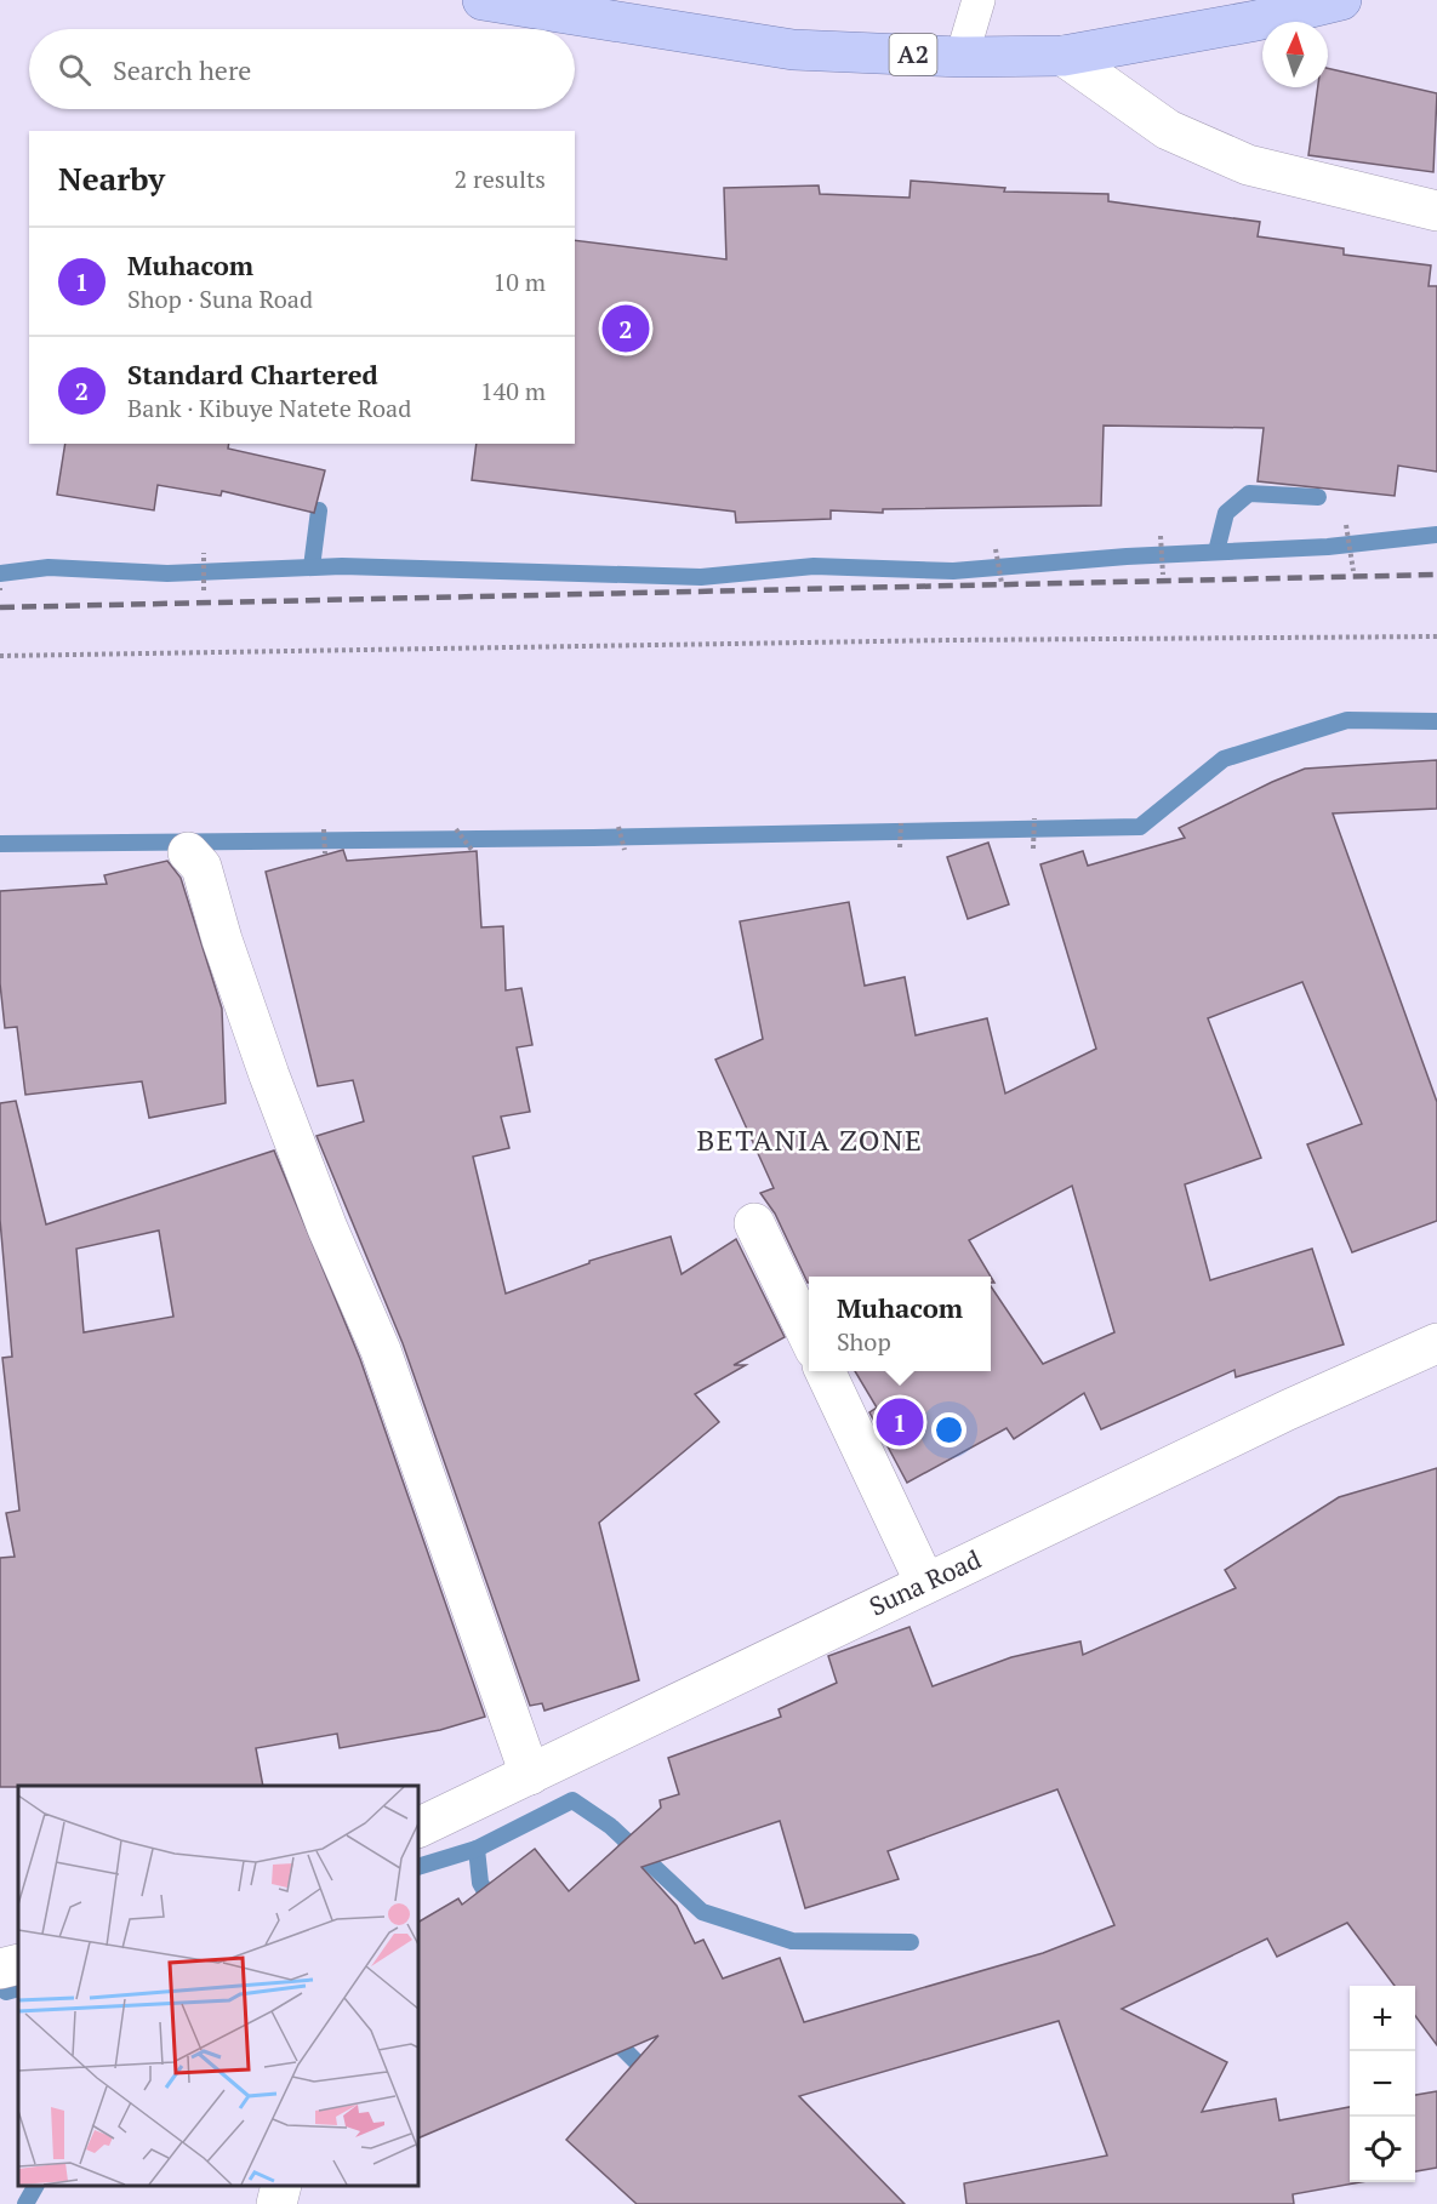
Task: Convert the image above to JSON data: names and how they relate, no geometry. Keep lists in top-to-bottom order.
{
  "streets": {
    "main road": ["A2"],
    "street": ["Suna Road"]
  },
  "districts": ["BETANIA ZONE"],
  "north": "top",
  "page": {
    "search": "Search here",
    "heading": ["Nearby", "2 results"],
    "list": [
      {
        "mark": "1",
        "name": "Muhacom",
        "note": "Shop · Suna Road",
        "value": "10 m"
      },
      {
        "mark": "2",
        "name": "Standard Chartered",
        "note": "Bank · Kibuye Natete Road",
        "value": "140 m"
      }
    ],
    "pins": ["2", "1"],
    "popup": ["Muhacom", "Shop"],
    "map_buttons": ["+", "−"]
  }
}
